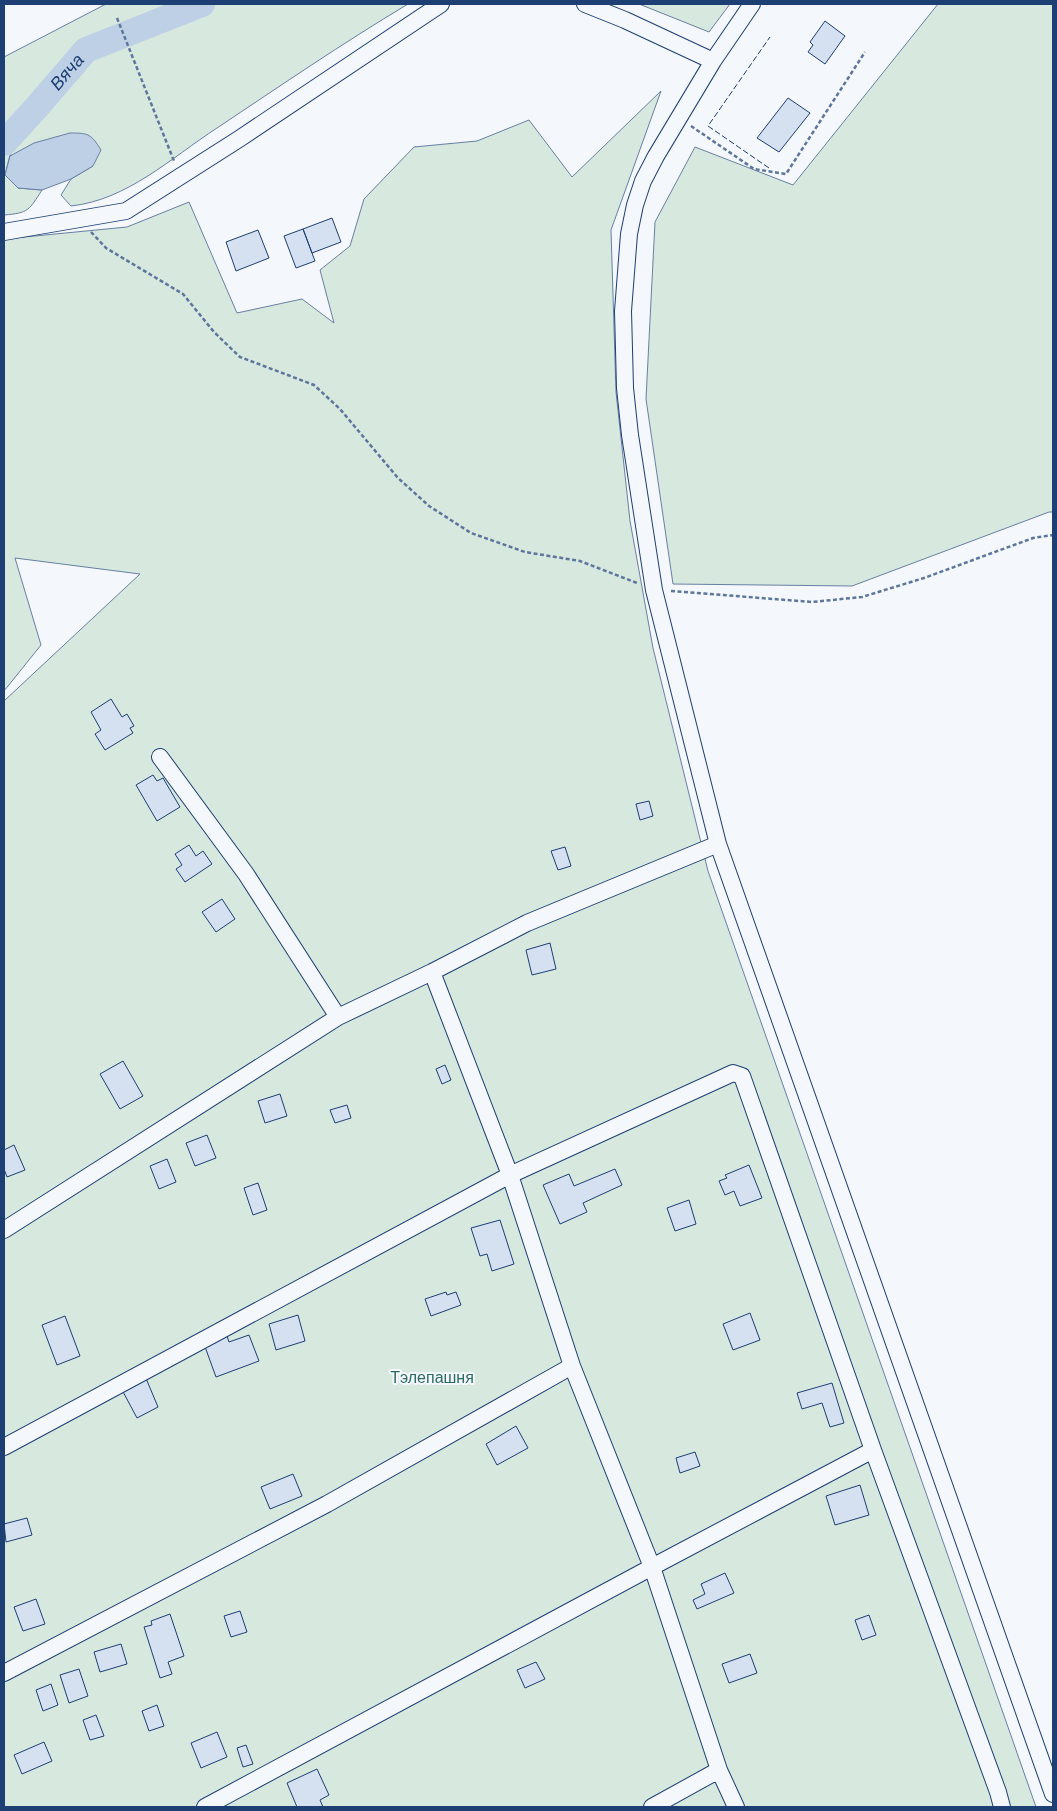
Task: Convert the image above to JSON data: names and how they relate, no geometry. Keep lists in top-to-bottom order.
{
  "water": ["Вяча"],
  "parks": ["Тэлепашня"]
}
